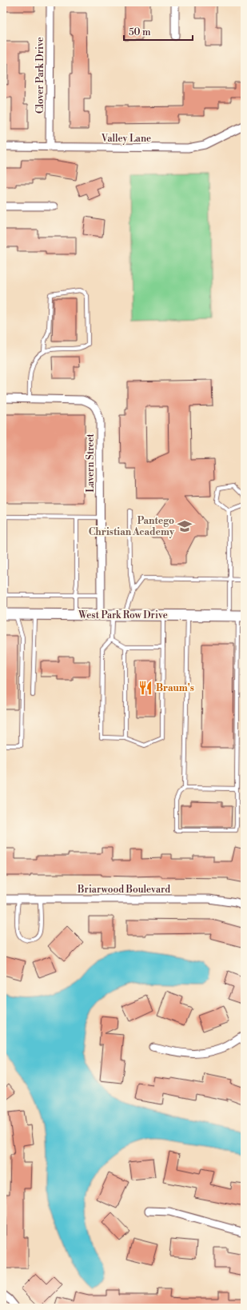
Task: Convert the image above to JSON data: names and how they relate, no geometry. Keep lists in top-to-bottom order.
{
  "streets": {
    "main road": ["West Park Row Drive"],
    "street": [
      "Clover Park Drive",
      "Valley Lane",
      "Lavern Street",
      "Briarwood Boulevard"
    ]
  },
  "crossings": [
    ["Clover Park Drive", "Valley Lane"],
    ["Lavern Street", "West Park Row Drive"]
  ],
  "places": {
    "school or university": ["Pantego Christian Academy"],
    "restaurant": ["Braum's"]
  },
  "scale_bar": "50 m"
}
